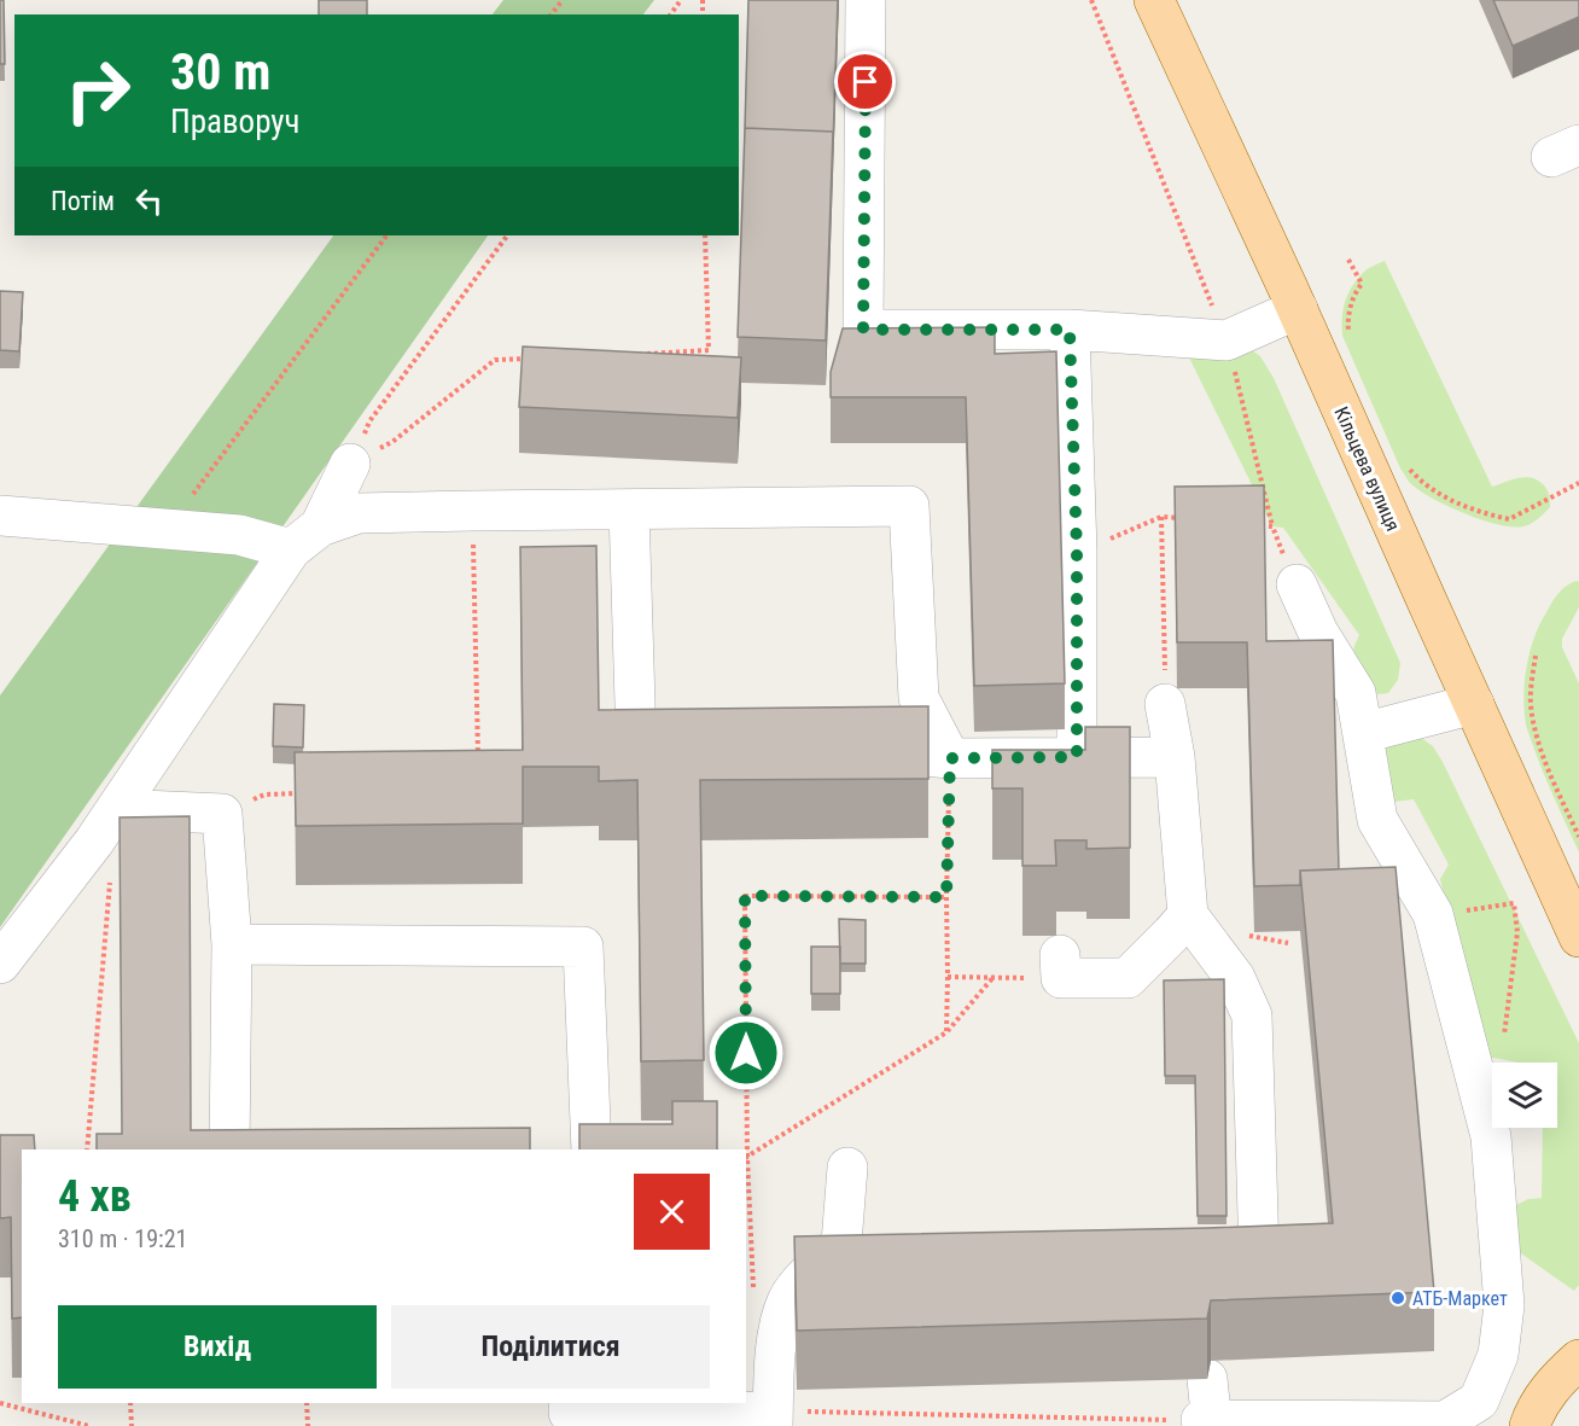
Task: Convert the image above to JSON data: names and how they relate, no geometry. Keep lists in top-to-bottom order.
{
  "streets": {
    "main road": ["Кільцева вулиця"]
  },
  "places": ["АТБ-Маркет"],
  "page": {
    "turn": ["30 m", "Праворуч"],
    "then": "Потім",
    "heading": ["4 хв", "310 m · 19:21"],
    "buttons": ["Вихід", "Поділитися"]
  }
}
